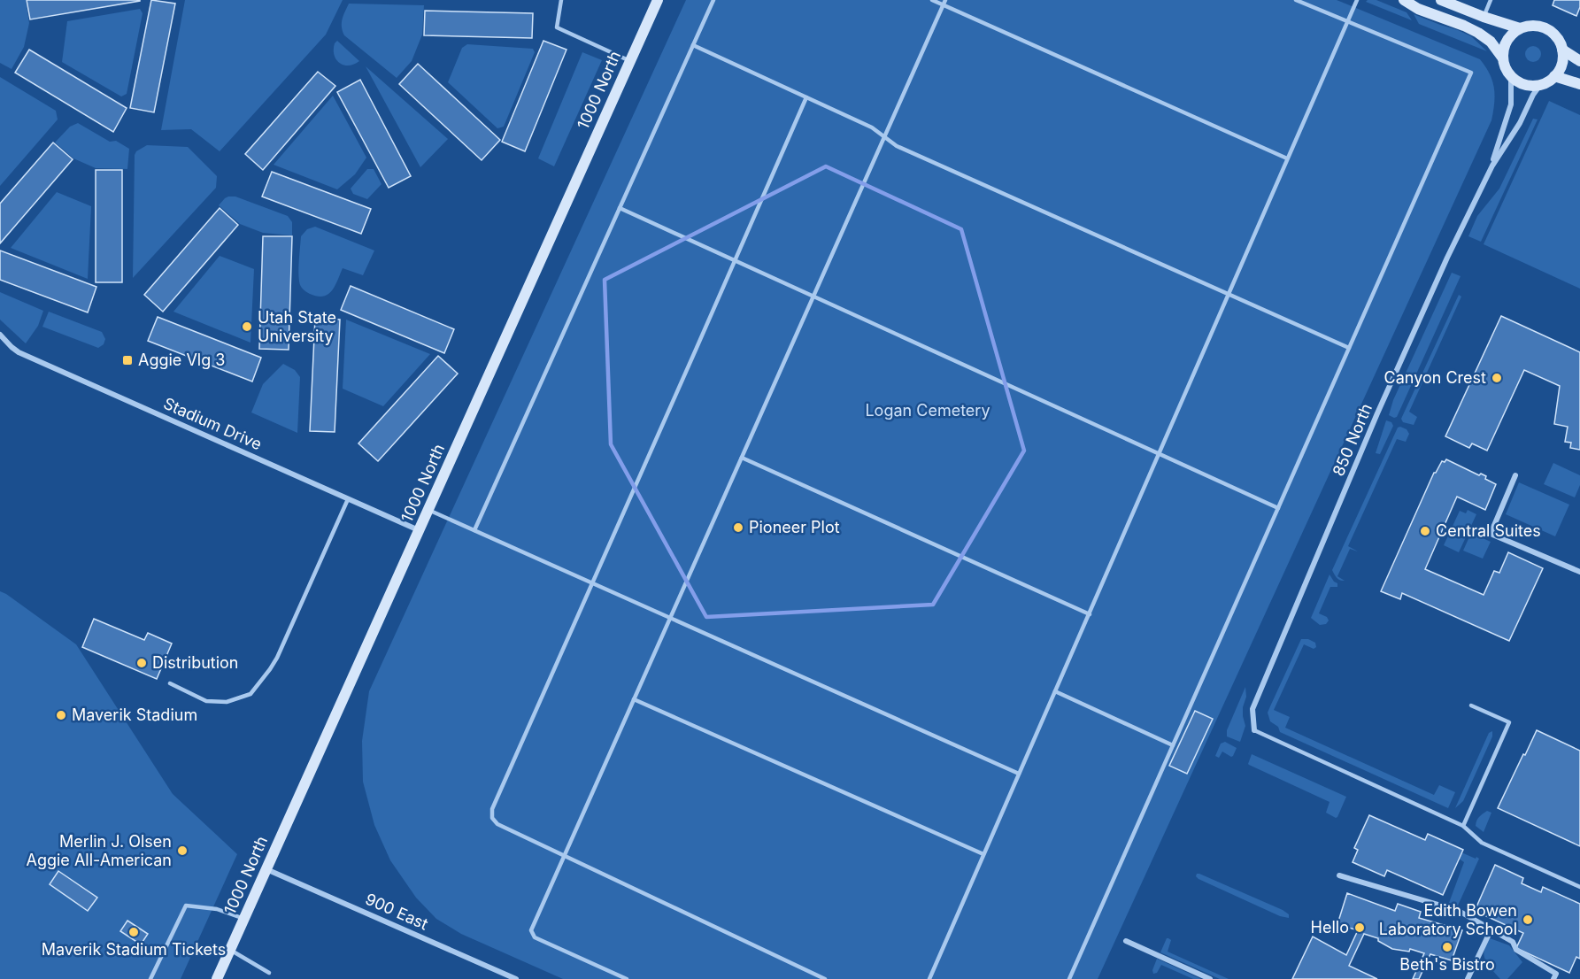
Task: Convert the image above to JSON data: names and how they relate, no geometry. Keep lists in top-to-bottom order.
{
  "streets": {
    "street": [
      "1000 North",
      "Stadium Drive",
      "850 North",
      "900 East"
    ]
  },
  "crossings": [
    ["1000 North", "Stadium Drive"],
    ["1000 North", "900 East"]
  ],
  "parks": ["Logan Cemetery"],
  "places": {
    "other": [
      "Utah State University",
      "Canyon Crest",
      "Pioneer Plot",
      "Central Suites",
      "Distribution",
      "Maverik Stadium",
      "Merlin J. Olsen Aggie All-American",
      "Edith Bowen Laboratory School",
      "Hello",
      "Maverik Stadium Tickets",
      "Beth's Bistro"
    ],
    "transit": ["Aggie Vlg 3"]
  }
}
